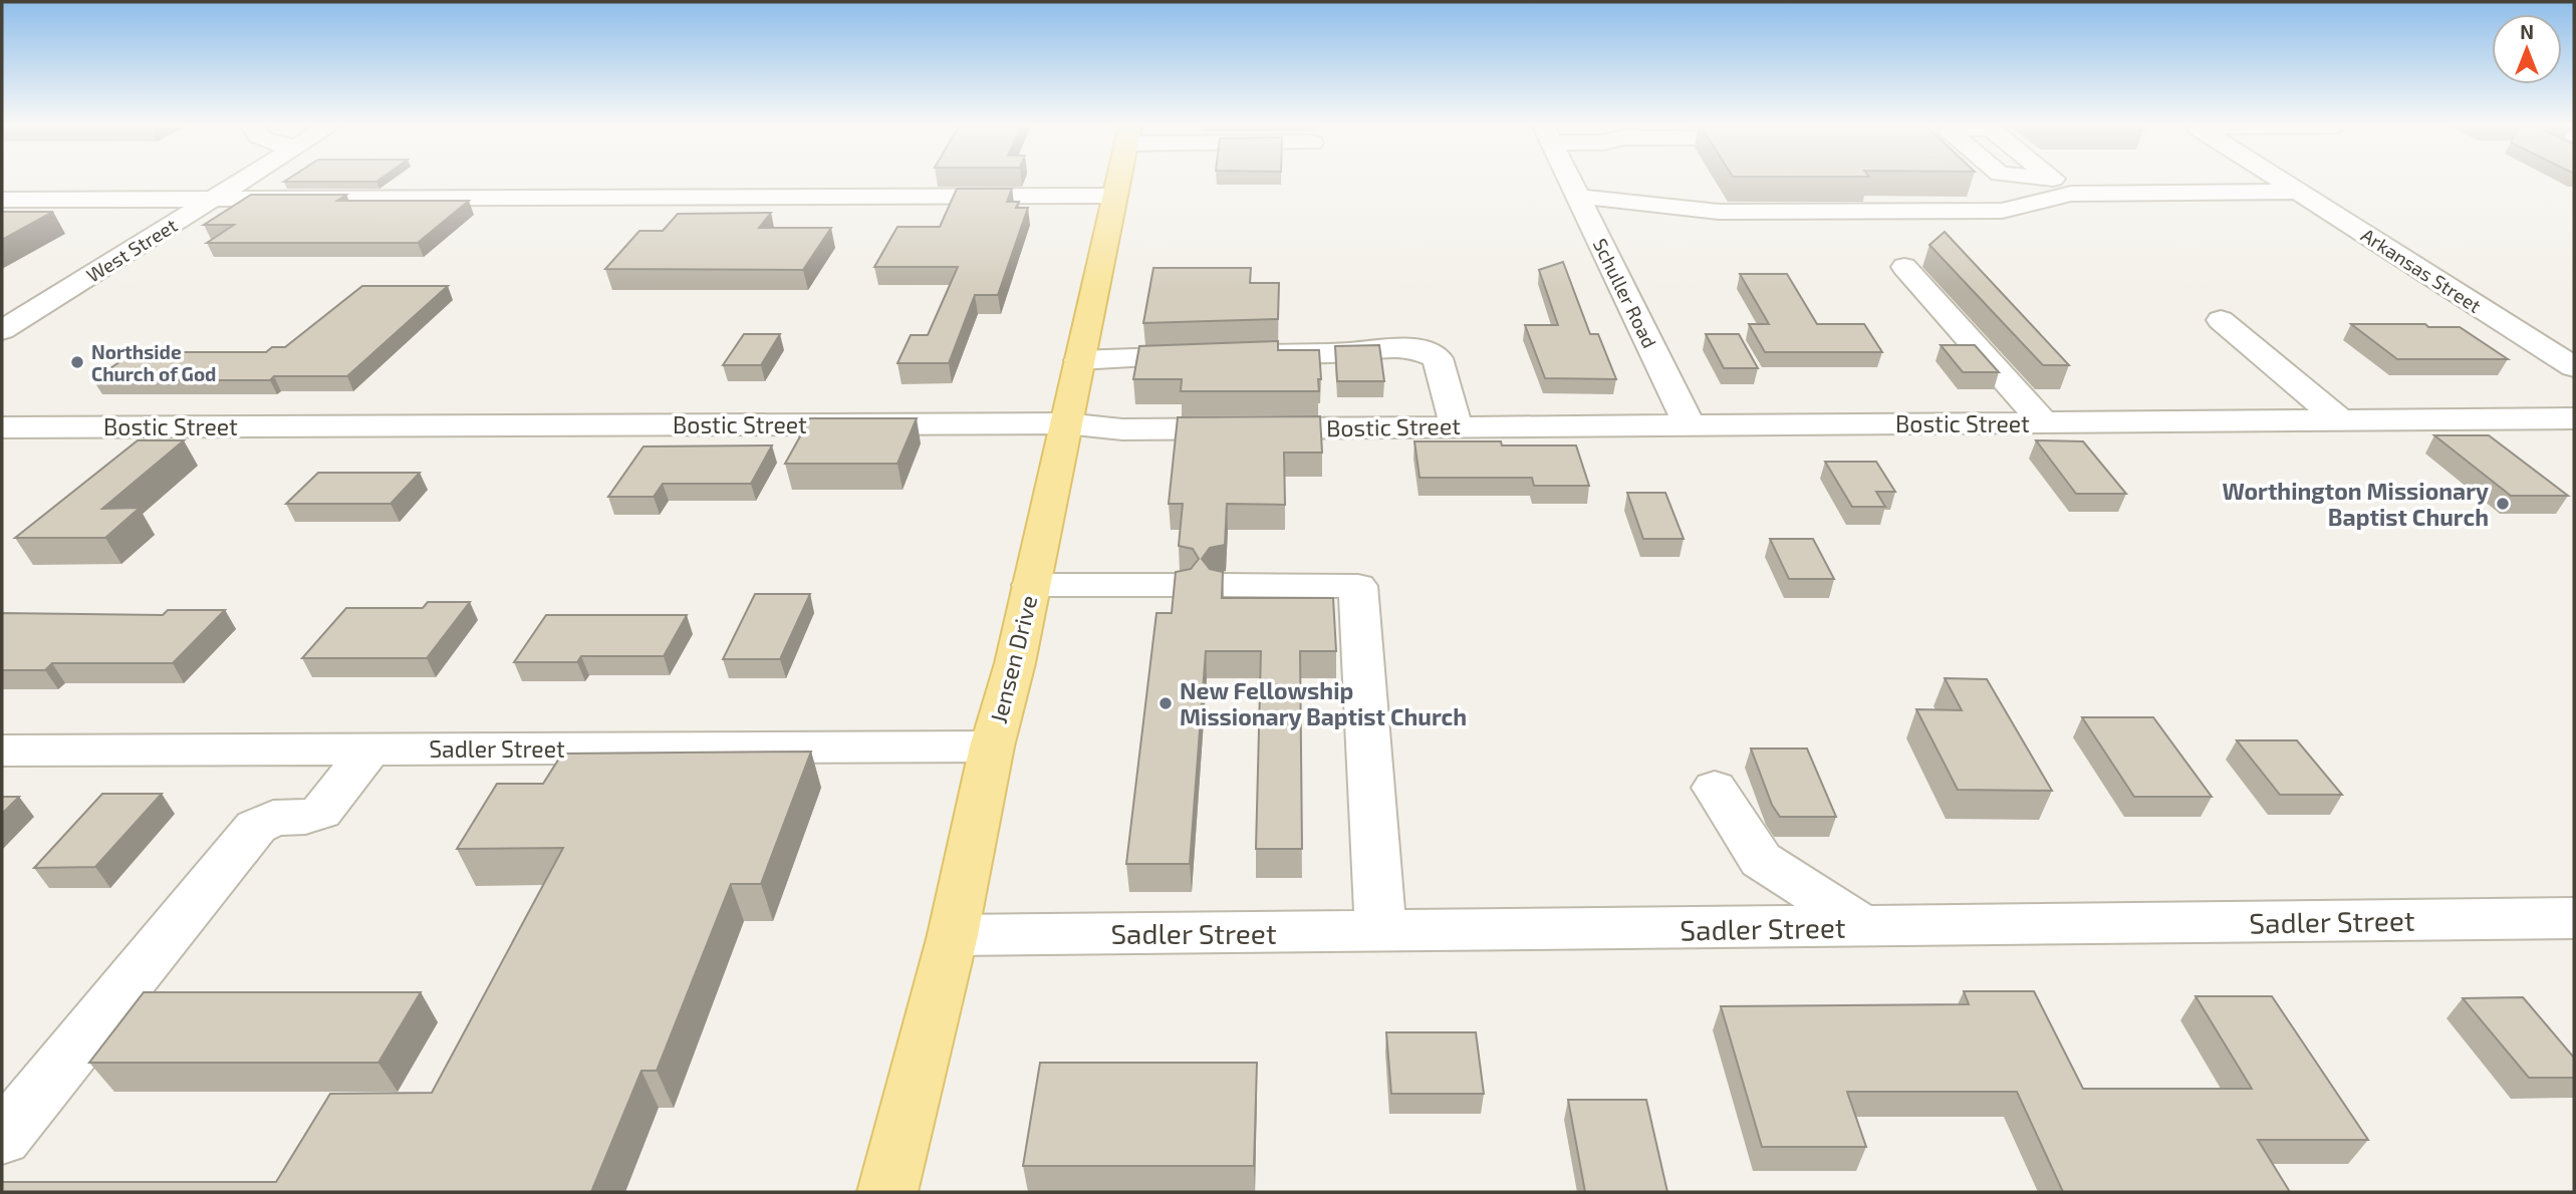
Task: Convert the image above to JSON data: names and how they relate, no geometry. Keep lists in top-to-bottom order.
{
  "streets": {
    "main road": ["Jensen Drive"],
    "street": [
      "West Street",
      "Arkansas Street",
      "Schuller Road",
      "Bostic Street",
      "Sadler Street"
    ]
  },
  "crossings": [
    ["Schuller Road", "Bostic Street"],
    ["Bostic Street", "Jensen Drive"],
    ["Jensen Drive", "Sadler Street"]
  ],
  "places": ["Northside Church of God", "Worthington Missionary Baptist Church", "New Fellowship Missionary Baptist Church"],
  "north": "top"
}
